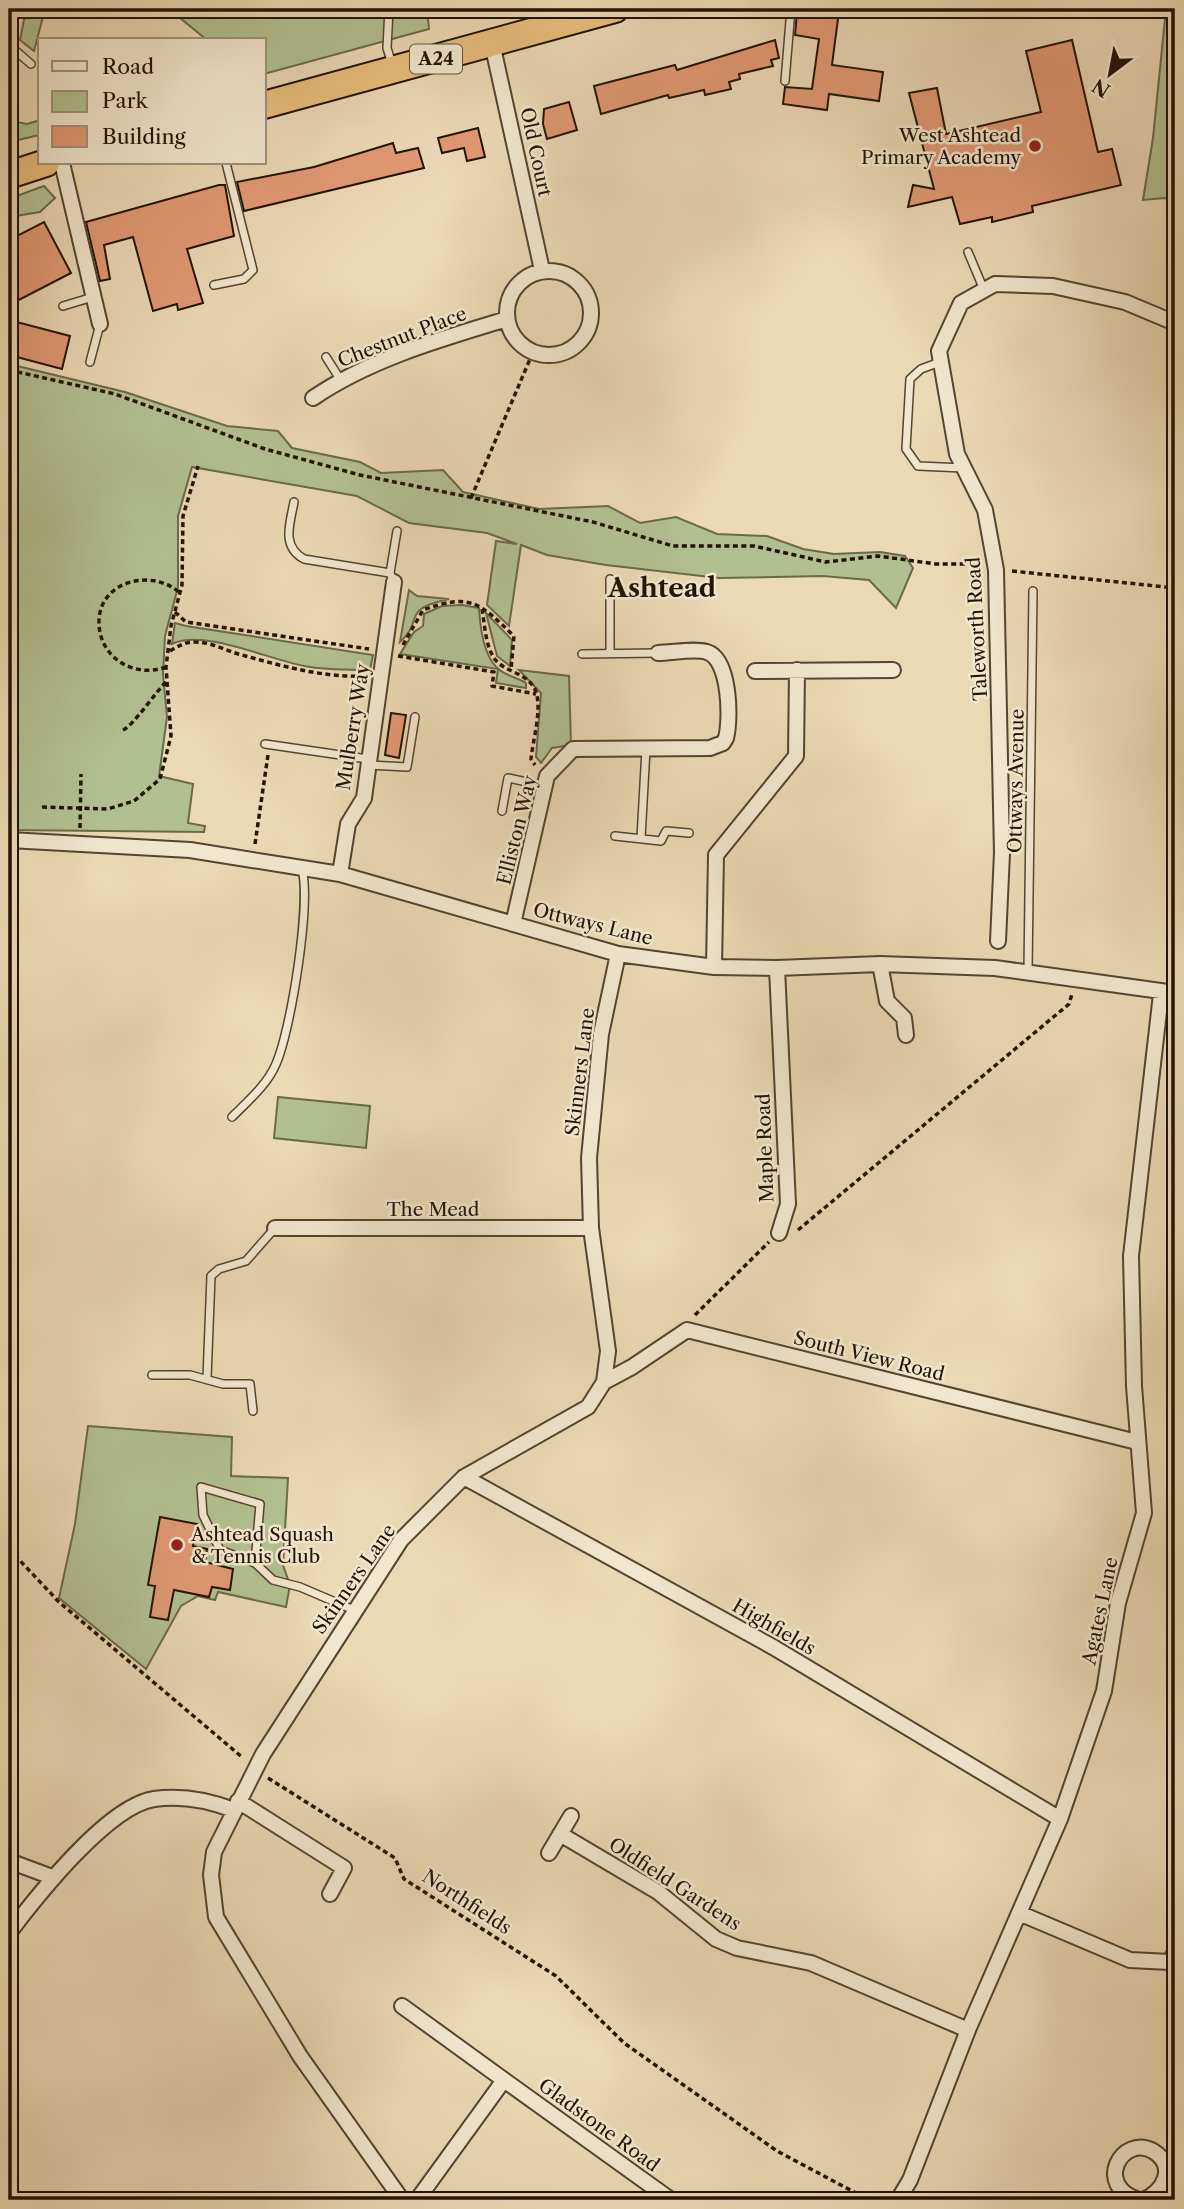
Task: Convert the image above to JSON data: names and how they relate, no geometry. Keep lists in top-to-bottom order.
{
  "streets": {
    "highway": ["A24"],
    "street": [
      "Old Court",
      "Chestnut Place",
      "Taleworth Road",
      "Mulberry Way",
      "Elliston Way",
      "Ottways Lane",
      "Skinners Lane",
      "Maple Road",
      "The Mead",
      "South View Road",
      "Agates Lane",
      "Highfields",
      "Oldfield Gardens",
      "Gladstone Road"
    ],
    "lane": ["Ottways Avenue"],
    "path": ["Northfields"]
  },
  "crossings": [
    ["A24", "Old Court"],
    ["Old Court", "Chestnut Place"],
    ["Mulberry Way", "Ottways Lane"],
    ["Ottways Avenue", "Ottways Lane"],
    ["Elliston Way", "Ottways Lane"],
    ["Ottways Lane", "Skinners Lane"],
    ["Ottways Lane", "Maple Road"],
    ["Ottways Lane", "Agates Lane"],
    ["Skinners Lane", "The Mead"],
    ["Skinners Lane", "Highfields"],
    ["Skinners Lane", "Northfields"],
    ["South View Road", "Agates Lane"],
    ["Agates Lane", "Highfields"],
    ["Agates Lane", "Oldfield Gardens"]
  ],
  "districts": ["Ashtead"],
  "places": ["West Ashtead Primary Academy", "Ashtead Squash & Tennis Club"],
  "legend": ["Road", "Park", "Building"],
  "north": "bottom left"
}
